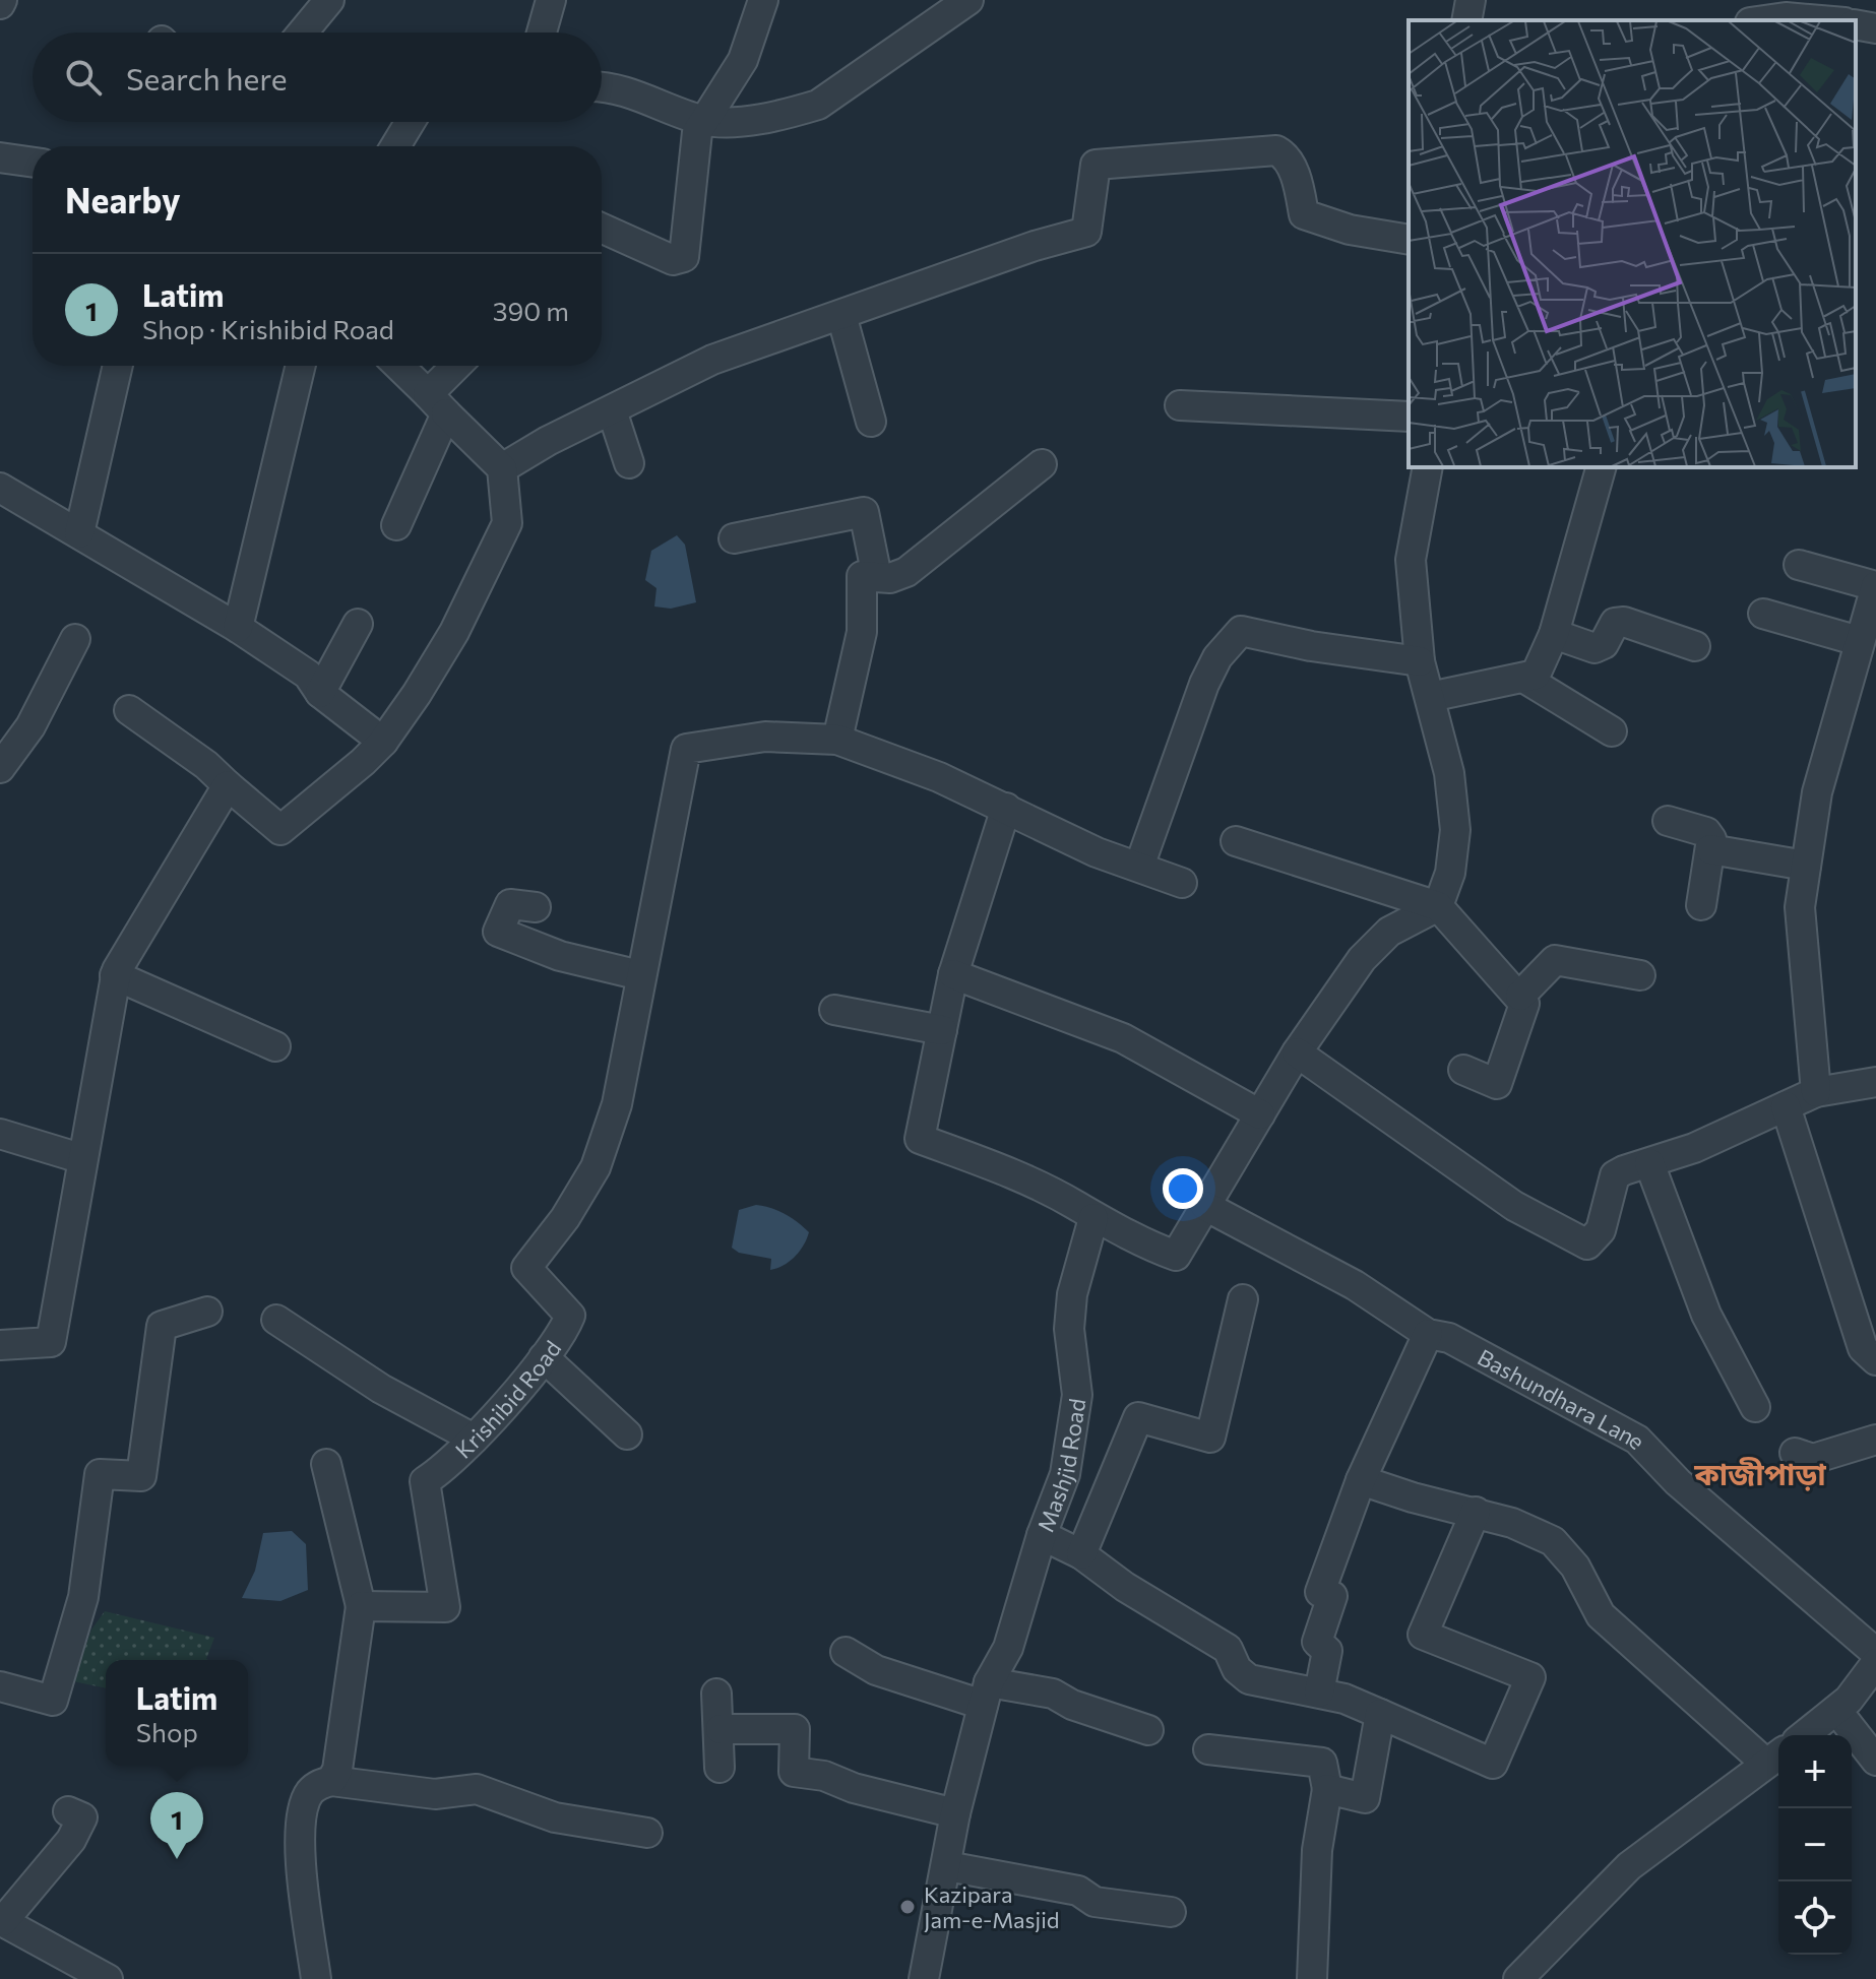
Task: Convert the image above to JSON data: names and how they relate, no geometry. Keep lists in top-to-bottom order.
{
  "streets": {
    "street": ["Krishibid Road", "Bashundhara Lane", "Mashjid Road"]
  },
  "districts": ["কাজীপাড়া"],
  "places": ["Kazipara Jam-e-Masjid"],
  "page": {
    "search": "Search here",
    "heading": "Nearby",
    "list": [
      {
        "mark": "1",
        "name": "Latim",
        "note": "Shop · Krishibid Road",
        "value": "390 m"
      }
    ],
    "popup": ["Latim", "Shop"],
    "map_buttons": ["+", "−"],
    "pins": "1"
  }
}
